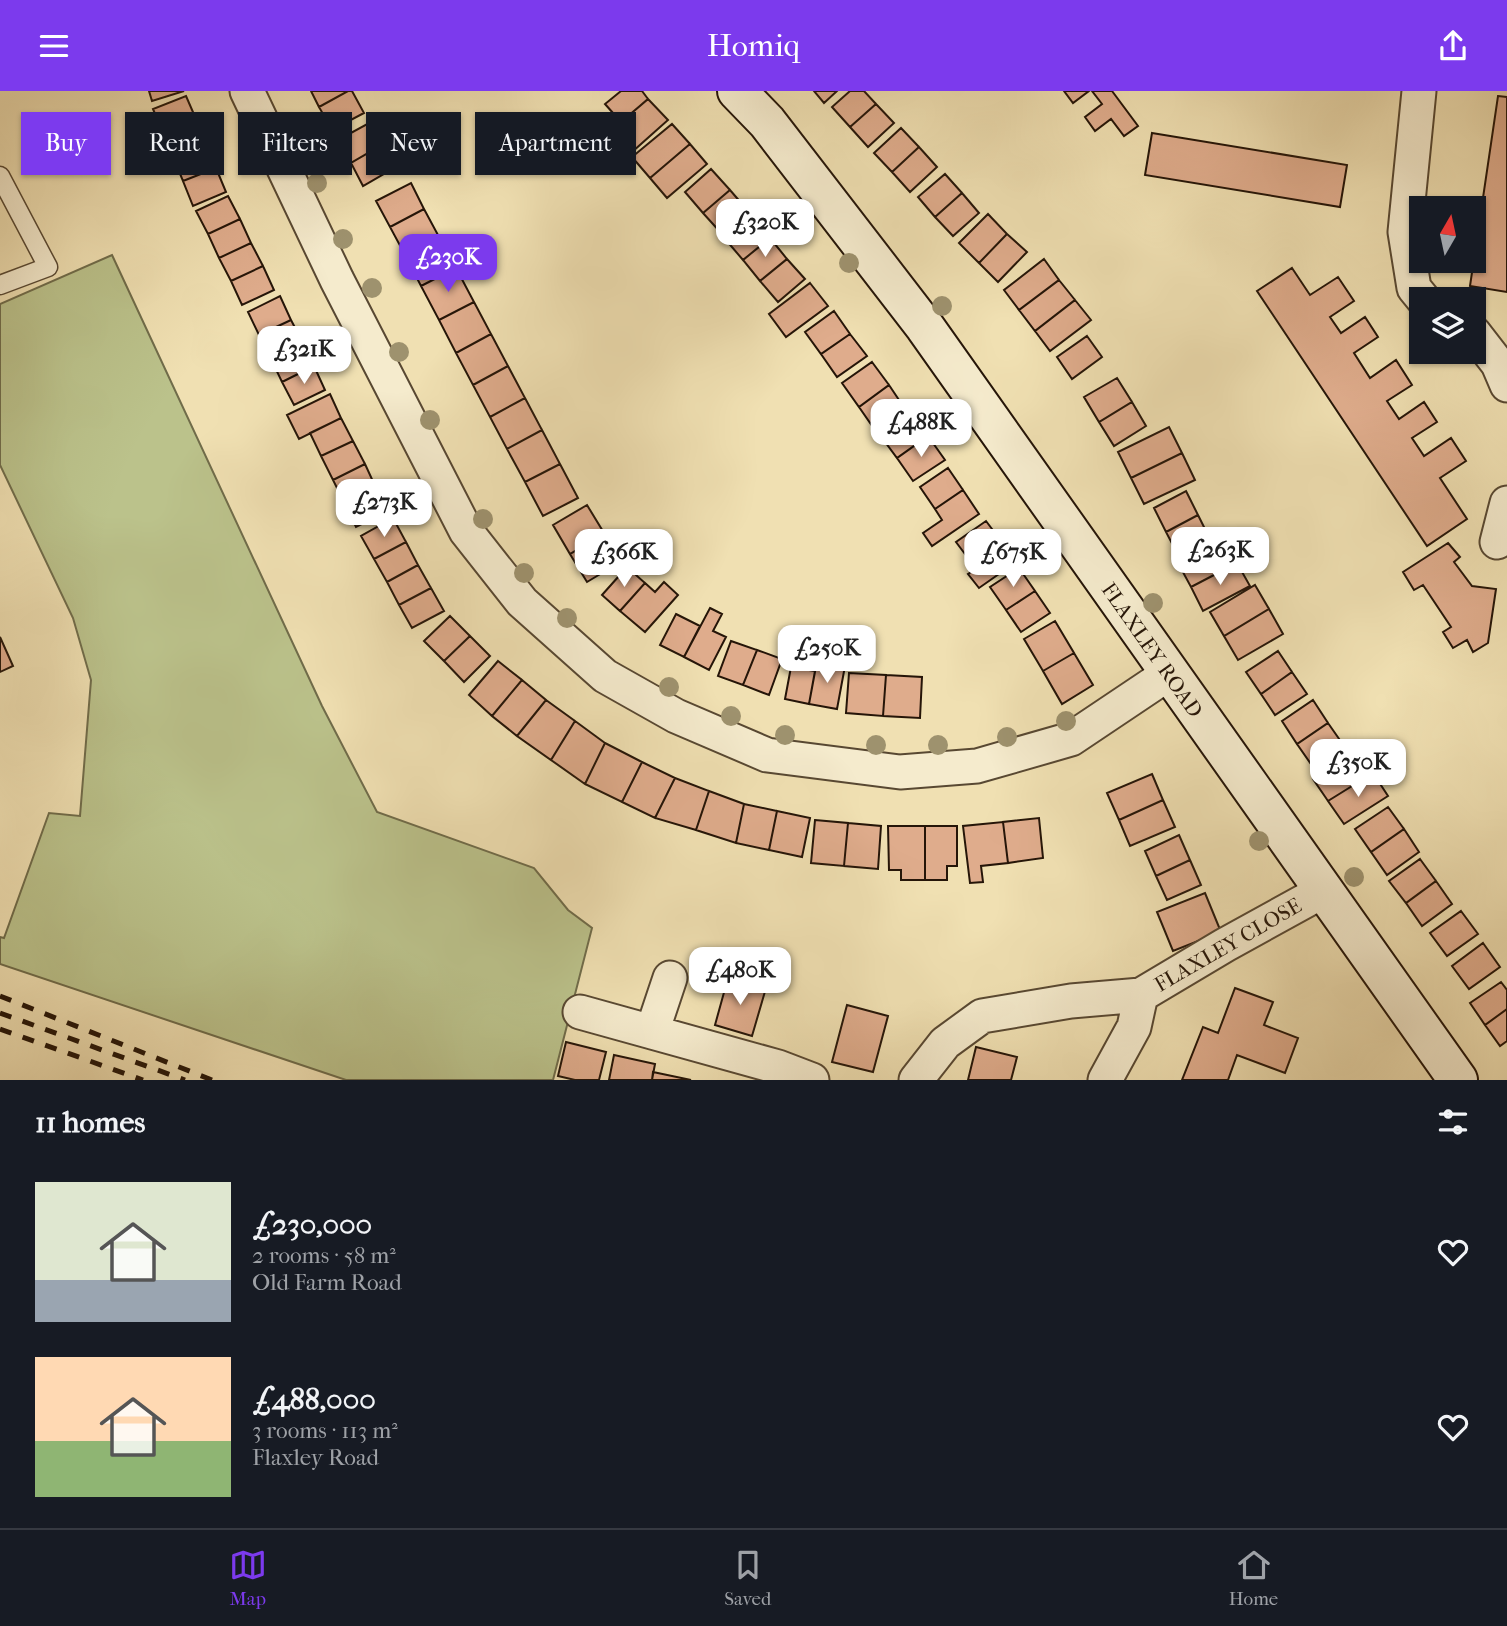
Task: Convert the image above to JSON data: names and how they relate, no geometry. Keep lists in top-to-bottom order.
{
  "streets": {
    "street": ["FLAXLEY ROAD", "FLAXLEY CLOSE"]
  },
  "crossings": [
    ["FLAXLEY ROAD", "FLAXLEY CLOSE"]
  ],
  "north": "top",
  "page": {
    "header": "Homiq",
    "chip": [
      "Buy",
      "Rent",
      "Filters",
      "New",
      "Apartment"
    ],
    "price": [
      "£320K",
      "£230K",
      "£321K",
      "£488K",
      "£273K",
      "£263K",
      "£366K",
      "£675K",
      "£250K",
      "£350K",
      "£480K"
    ],
    "heading": "11 homes",
    "list": [
      {
        "name": "£230,000",
        "note": "2 rooms · 58 m² · Old Farm Road"
      },
      {
        "name": "£488,000",
        "note": "3 rooms · 113 m² · Flaxley Road"
      }
    ],
    "tabs": ["Map", "Saved", "Home"]
  }
}
